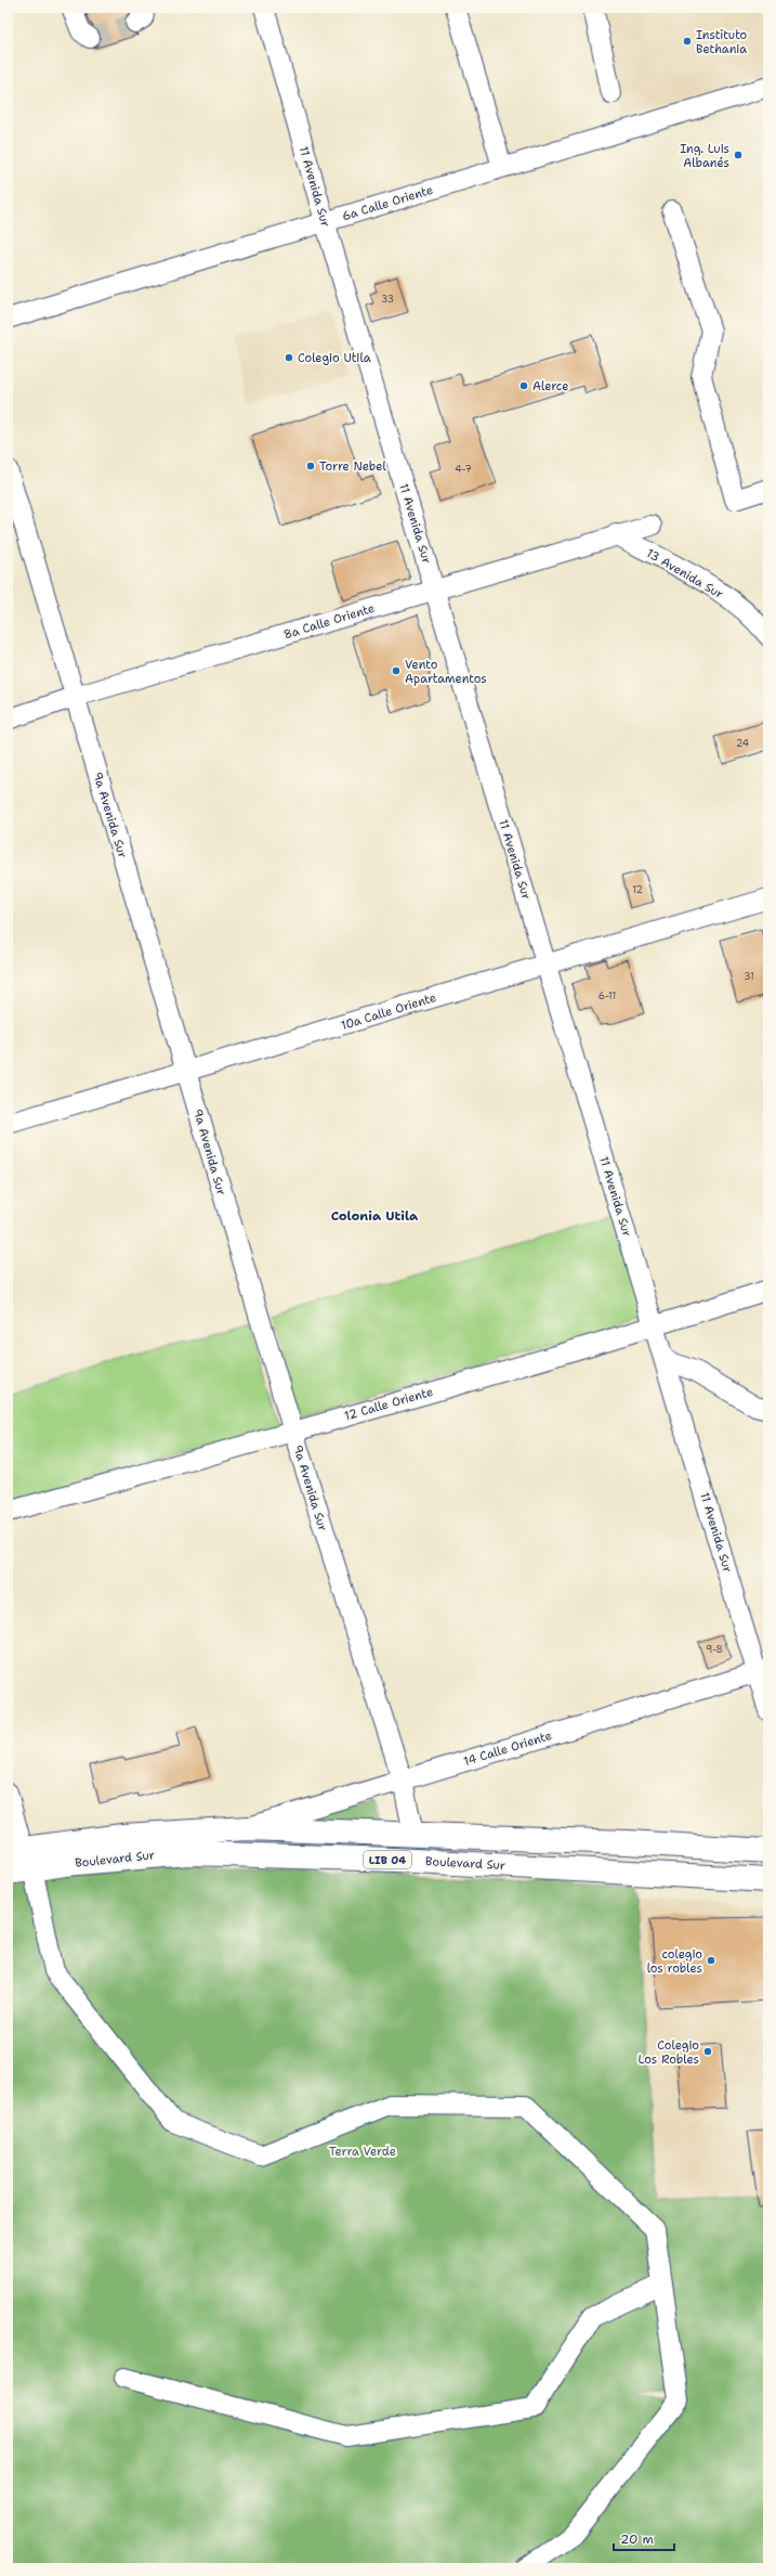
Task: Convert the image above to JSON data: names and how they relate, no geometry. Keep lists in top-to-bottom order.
{
  "streets": {
    "highway": ["Boulevard Sur", "LIB 04"],
    "street": [
      "11 Avenida Sur",
      "6a Calle Oriente",
      "13 Avenida Sur",
      "8a Calle Oriente",
      "9a Avenida Sur",
      "10a Calle Oriente",
      "12 Calle Oriente",
      "14 Calle Oriente"
    ]
  },
  "crossings": [
    ["11 Avenida Sur", "6a Calle Oriente"],
    ["11 Avenida Sur", "8a Calle Oriente"],
    ["11 Avenida Sur", "10a Calle Oriente"],
    ["11 Avenida Sur", "12 Calle Oriente"],
    ["11 Avenida Sur", "14 Calle Oriente"],
    ["13 Avenida Sur", "8a Calle Oriente"],
    ["8a Calle Oriente", "9a Avenida Sur"],
    ["9a Avenida Sur", "10a Calle Oriente"],
    ["9a Avenida Sur", "12 Calle Oriente"],
    ["9a Avenida Sur", "14 Calle Oriente"],
    ["9a Avenida Sur", "Boulevard Sur"],
    ["14 Calle Oriente", "Boulevard Sur"]
  ],
  "districts": ["Colonia Utila"],
  "parks": ["Terra Verde"],
  "places": [
    "Instituto Bethania",
    "Ing. Luis Albanés",
    "Colegio Utila",
    "Alerce",
    "Torre Nebel",
    "Vento Apartamentos",
    "colegio los robles",
    "Colegio Los Robles"
  ],
  "house_numbers": [
    "33",
    "4-7",
    "24",
    "12",
    "31",
    "6-11",
    "9-8"
  ],
  "scale_bar": "20 m"
}
